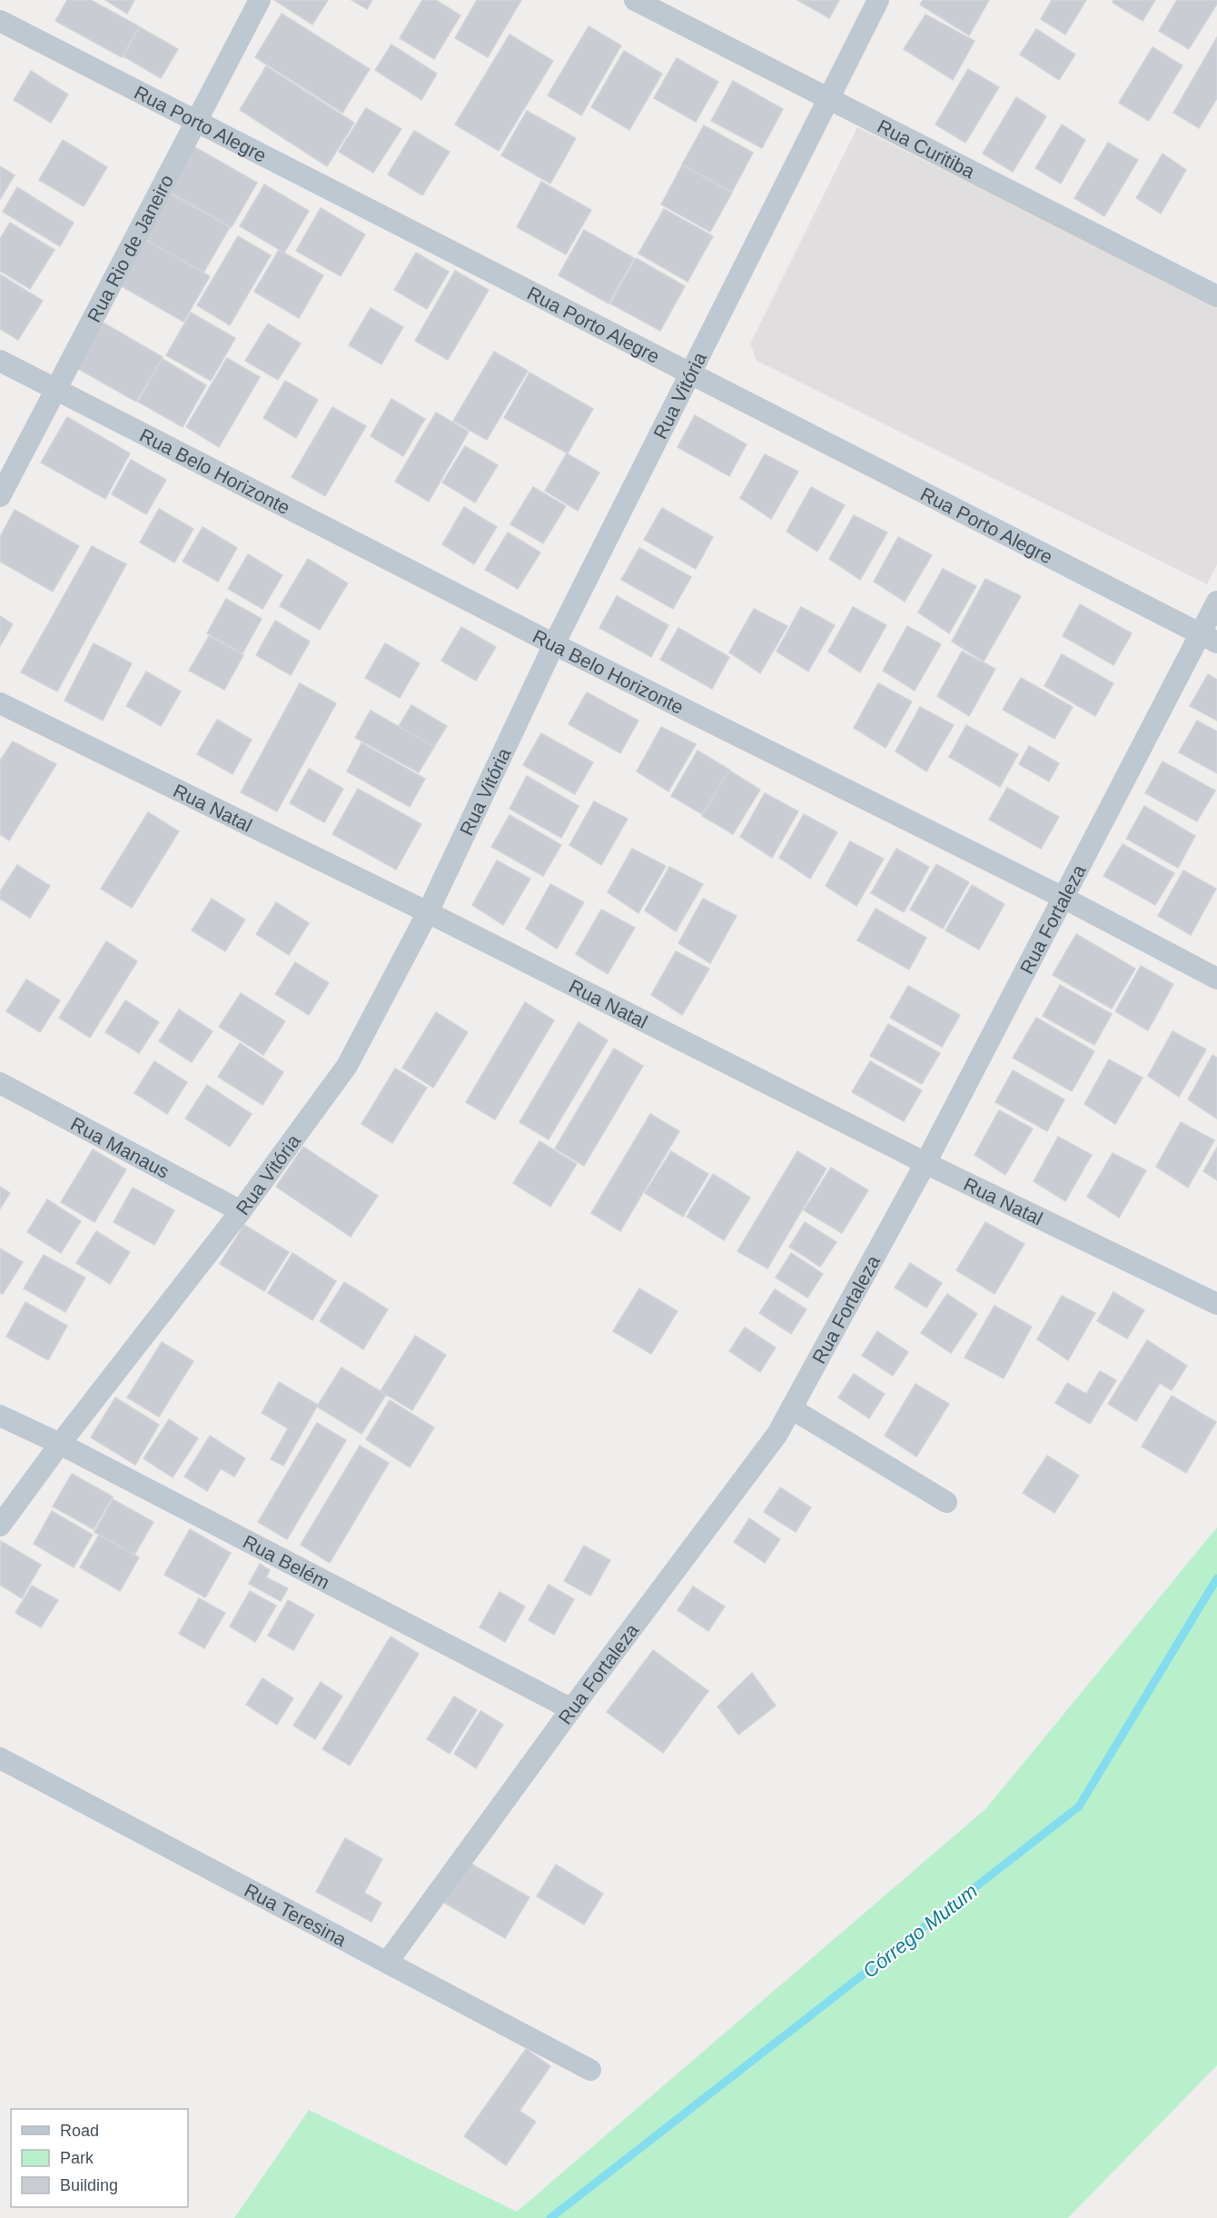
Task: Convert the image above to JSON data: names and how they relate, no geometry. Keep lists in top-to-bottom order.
{
  "streets": {
    "street": [
      "Rua Porto Alegre",
      "Rua Curitiba",
      "Rua Rio de Janeiro",
      "Rua Vitória",
      "Rua Belo Horizonte",
      "Rua Natal",
      "Rua Fortaleza",
      "Rua Manaus",
      "Rua Belém",
      "Rua Teresina"
    ]
  },
  "crossings": [
    ["Rua Porto Alegre", "Rua Rio de Janeiro"],
    ["Rua Porto Alegre", "Rua Vitória"],
    ["Rua Porto Alegre", "Rua Fortaleza"],
    ["Rua Curitiba", "Rua Vitória"],
    ["Rua Rio de Janeiro", "Rua Belo Horizonte"],
    ["Rua Vitória", "Rua Belo Horizonte"],
    ["Rua Vitória", "Rua Natal"],
    ["Rua Vitória", "Rua Manaus"],
    ["Rua Vitória", "Rua Belém"],
    ["Rua Belo Horizonte", "Rua Fortaleza"],
    ["Rua Natal", "Rua Fortaleza"],
    ["Rua Fortaleza", "Rua Belém"],
    ["Rua Fortaleza", "Rua Teresina"]
  ],
  "water": ["Córrego Mutum"],
  "legend": ["Road", "Park", "Building"]
}
